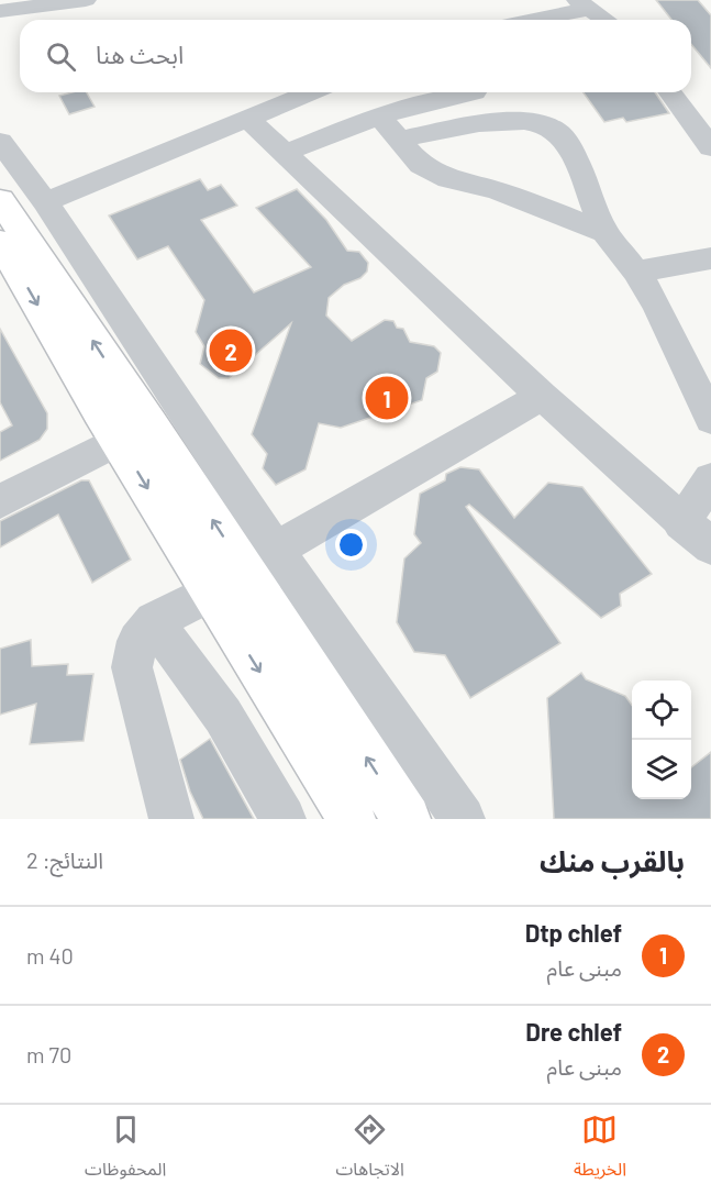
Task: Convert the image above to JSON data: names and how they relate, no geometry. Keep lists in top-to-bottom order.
{
  "page": {
    "search": "ابحث هنا",
    "pins": ["2", "1"],
    "heading": ["بالقرب منك", "النتائج: 2"],
    "list": [
      {
        "mark": "1",
        "name": "Dtp chlef",
        "note": "مبنى عام",
        "value": "40 m"
      },
      {
        "mark": "2",
        "name": "Dre chlef",
        "note": "مبنى عام",
        "value": "70 m"
      }
    ],
    "nav": ["الخريطة", "الاتجاهات", "المحفوظات"]
  }
}
